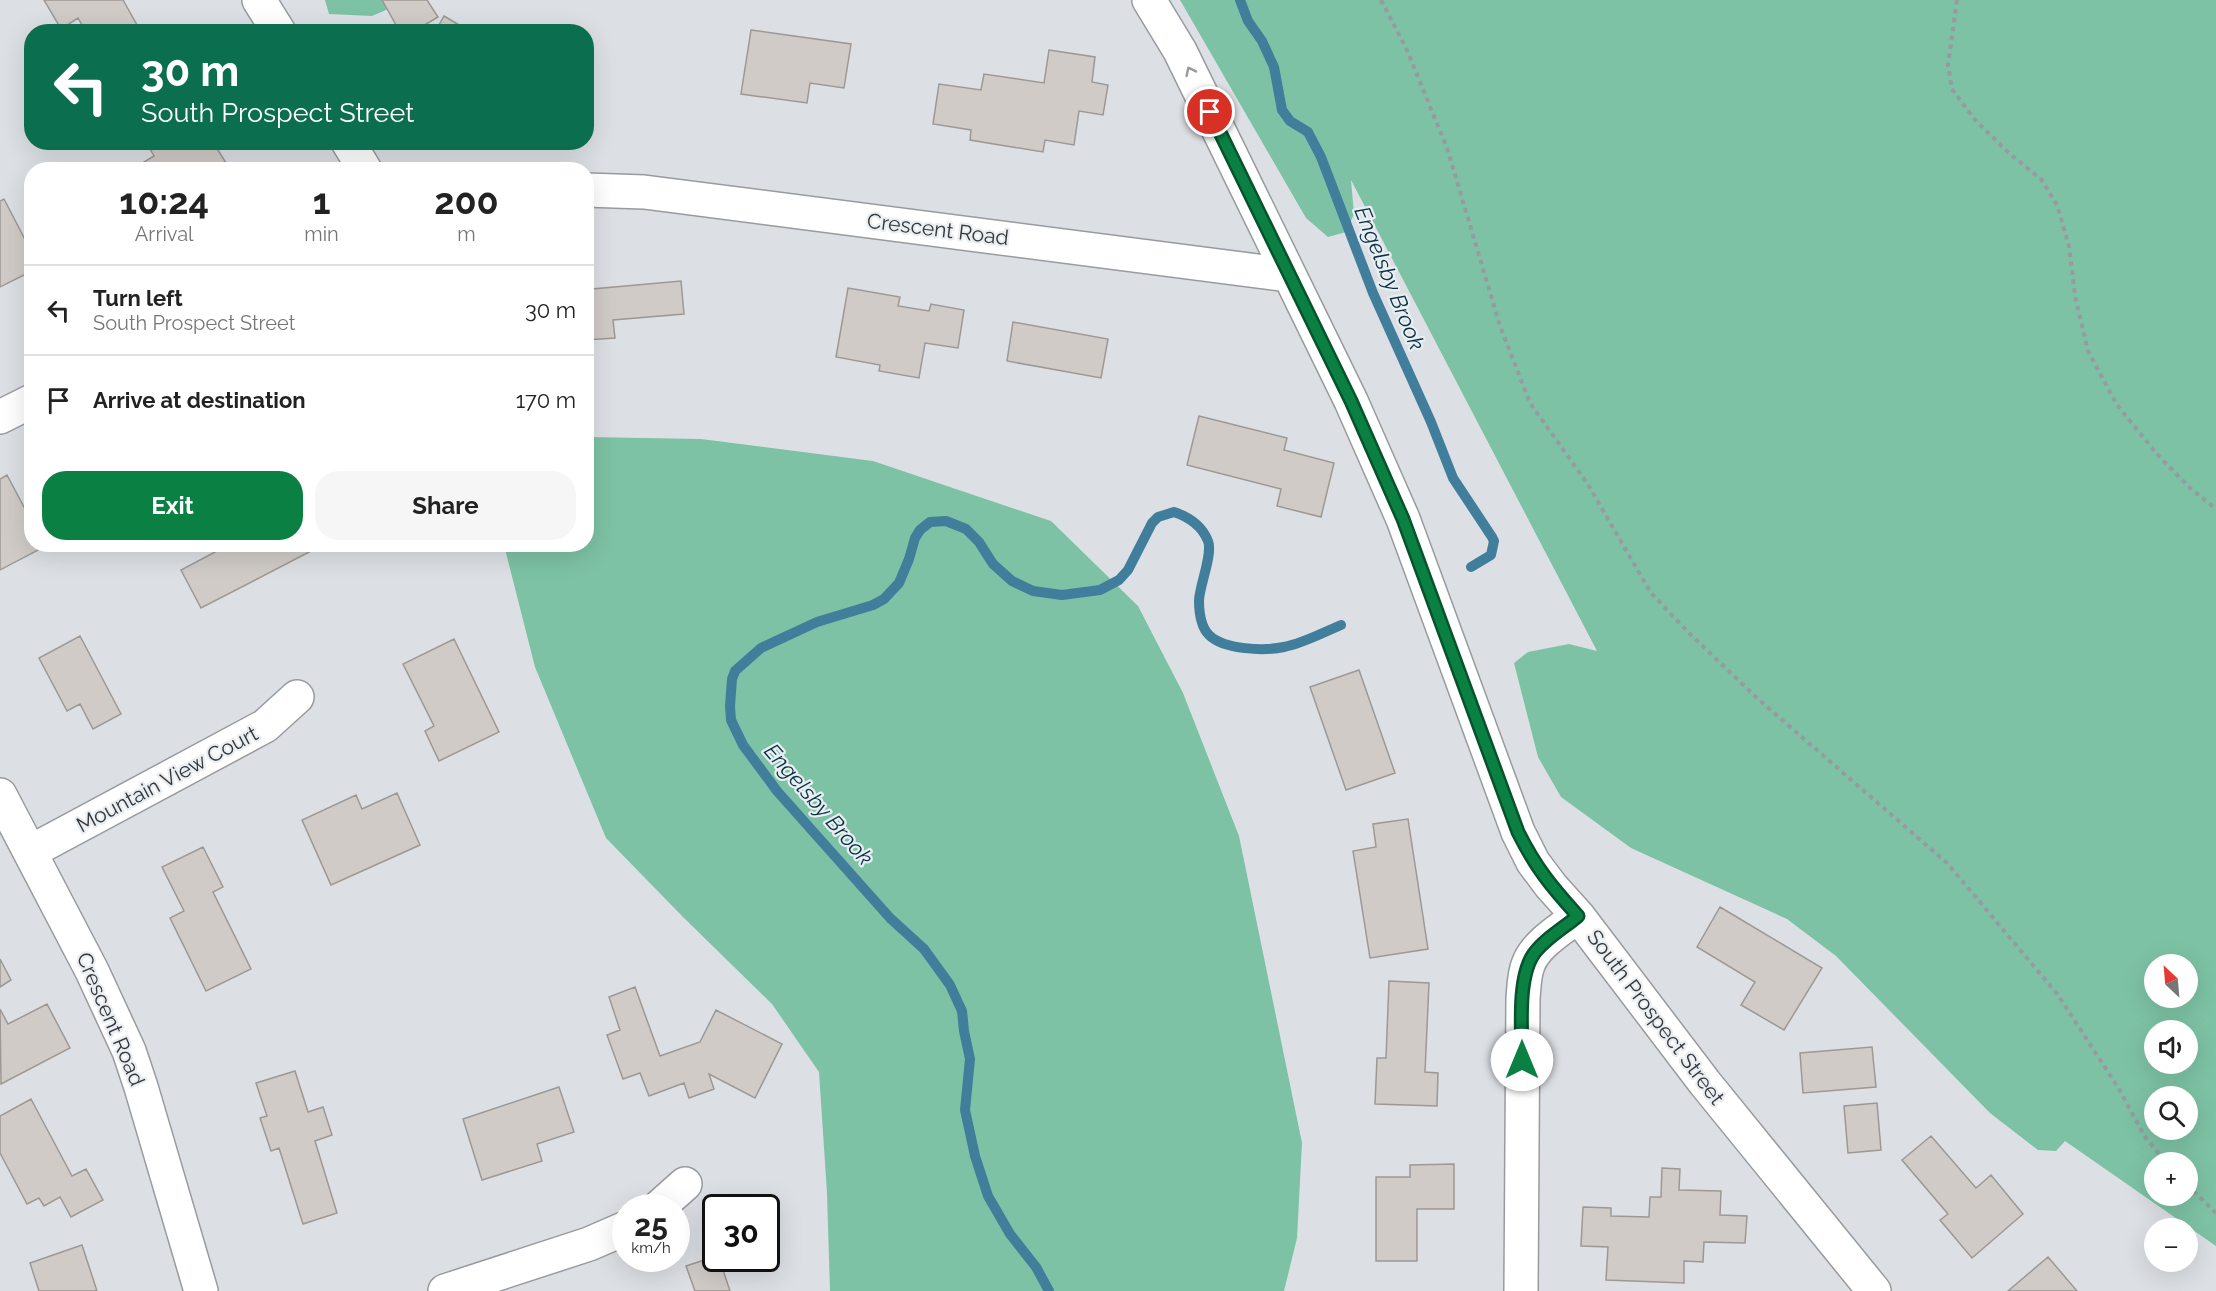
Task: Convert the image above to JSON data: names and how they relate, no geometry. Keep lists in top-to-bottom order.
{
  "streets": {
    "street": ["Crescent Road", "Mountain View Court", "South Prospect Street"]
  },
  "crossings": [
    ["Crescent Road", "Mountain View Court"],
    ["Crescent Road", "South Prospect Street"]
  ],
  "water": ["Engelsby Brook"],
  "north": "top left",
  "page": {
    "turn": ["30 m", "South Prospect Street"],
    "eta": [
      "10:24",
      "Arrival",
      "1",
      "min",
      "200",
      "m"
    ],
    "list": [
      {
        "name": "Turn left",
        "note": "South Prospect Street",
        "value": "30 m"
      },
      {
        "name": "Arrive at destination",
        "value": "170 m"
      }
    ],
    "buttons": ["Exit", "Share"],
    "map_buttons": ["+", "−"],
    "speed": "25 km/h",
    "limit": "30"
  }
}
